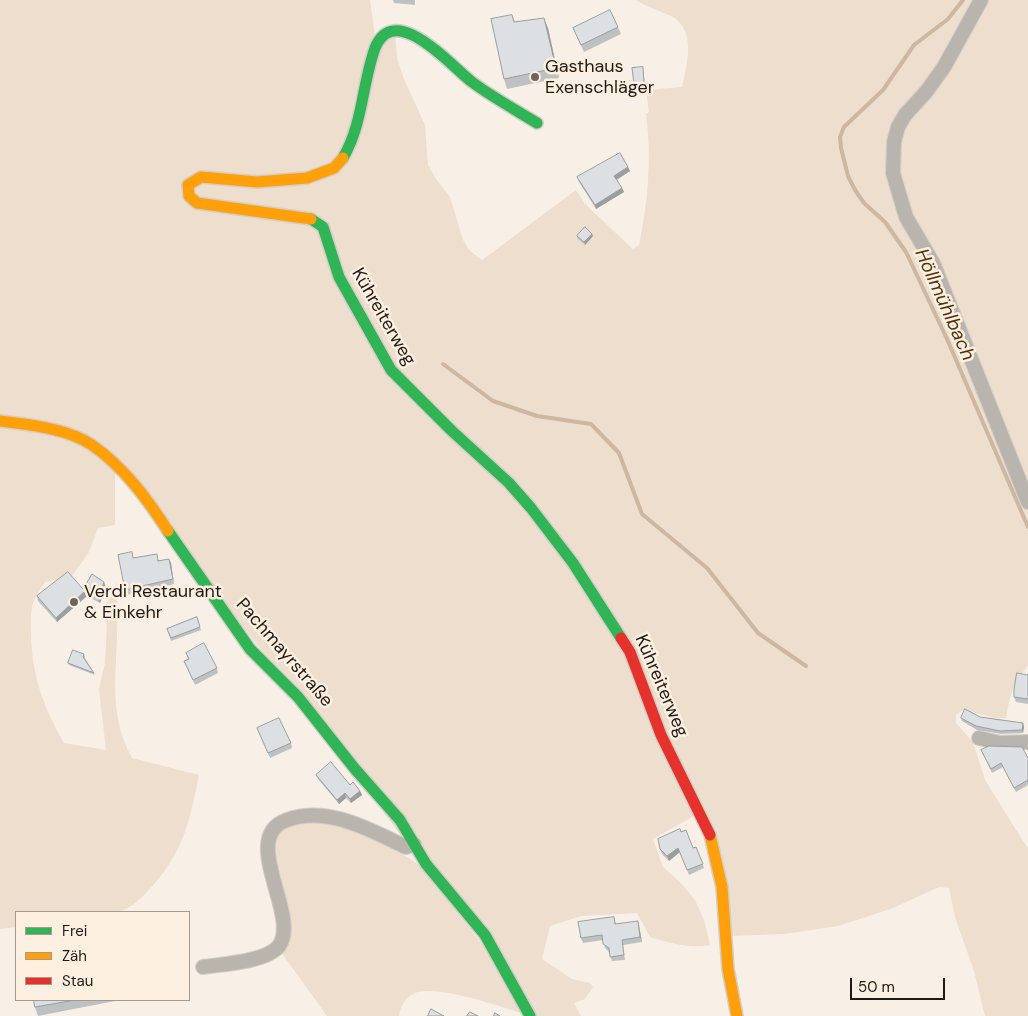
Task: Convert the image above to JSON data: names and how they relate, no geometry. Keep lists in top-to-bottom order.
{
  "streets": {
    "street": ["Kühreiterweg", "Pachmayrstraße"]
  },
  "water": ["Höllmühlbach"],
  "places": ["Gasthaus Exenschläger", "Verdi Restaurant & Einkehr"],
  "legend": ["Frei", "Zäh", "Stau"],
  "scale_bar": "50 m"
}
